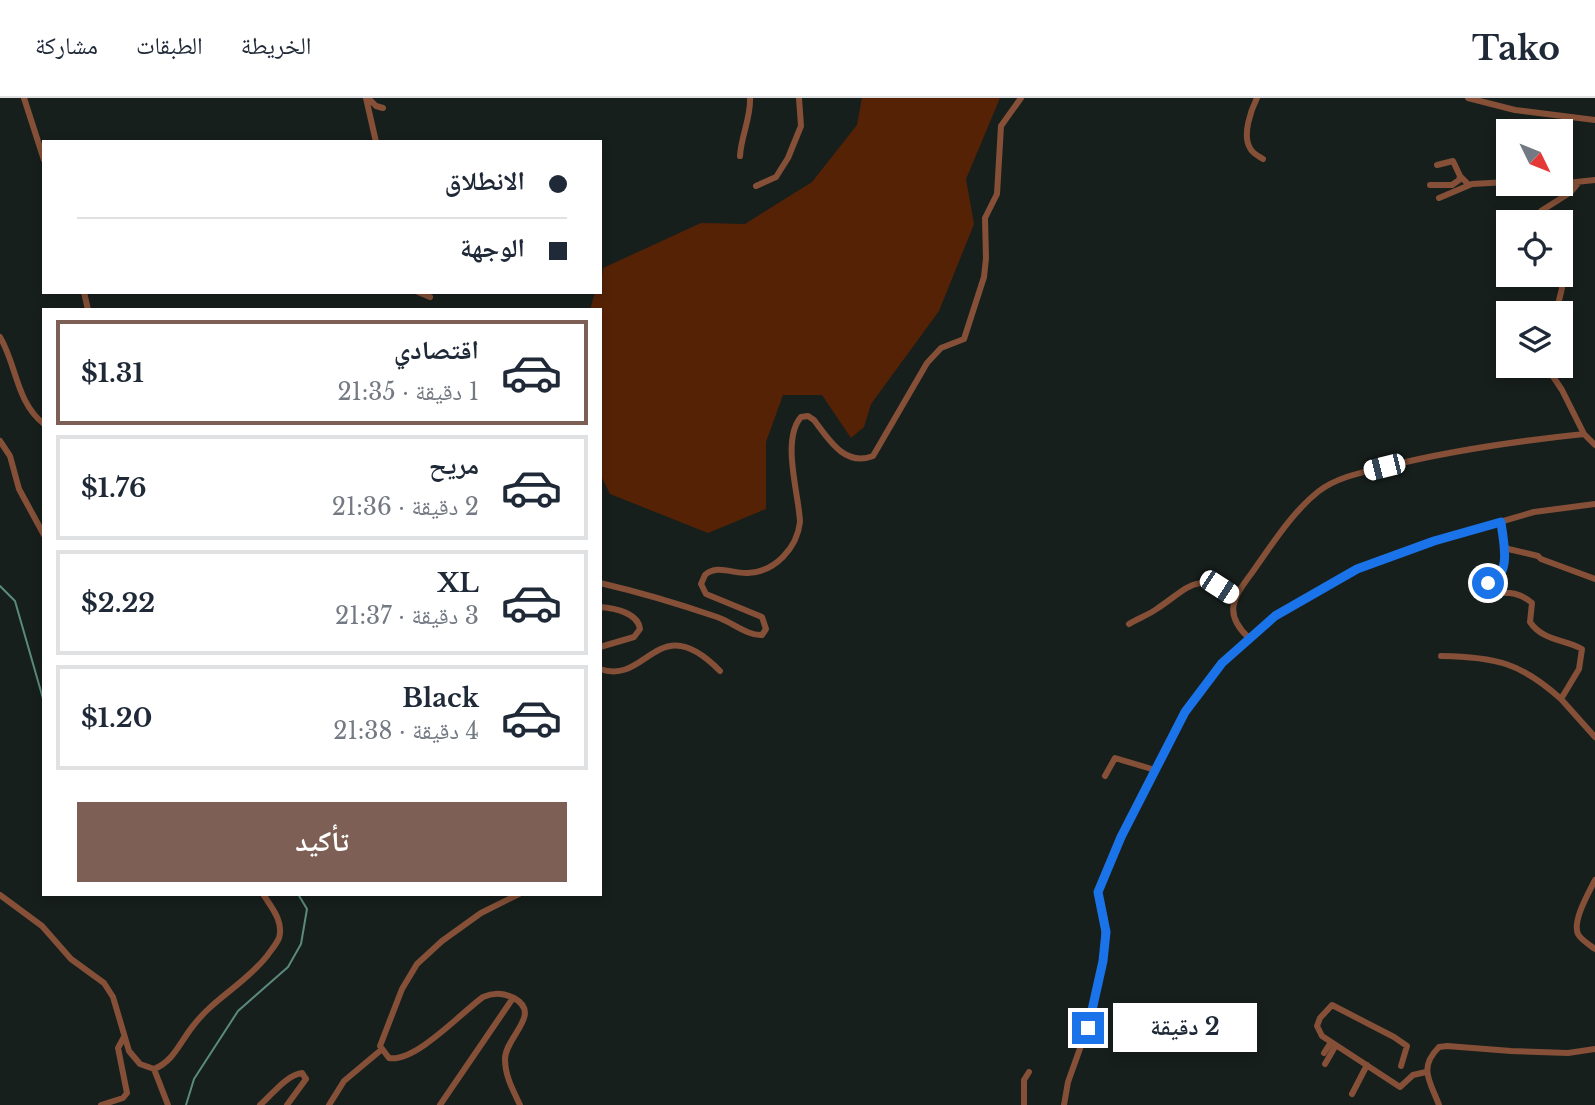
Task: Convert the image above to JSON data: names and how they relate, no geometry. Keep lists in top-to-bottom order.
{
  "north": "bottom right",
  "page": {
    "header": "Tako",
    "nav": ["الخريطة", "الطبقات", "مشاركة"],
    "banner": ["الانطلاق", "الوجهة"],
    "list": [
      {
        "name": "اقتصادي",
        "note": "1 دقيقة · 21:35",
        "value": "$1.31"
      },
      {
        "name": "مريح",
        "note": "2 دقيقة · 21:36",
        "value": "$1.76"
      },
      {
        "name": "XL",
        "note": "3 دقيقة · 21:37",
        "value": "$2.22"
      },
      {
        "name": "Black",
        "note": "4 دقيقة · 21:38",
        "value": "$1.20"
      }
    ],
    "buttons": "تأكيد",
    "bubble": "2 دقيقة"
  }
}
